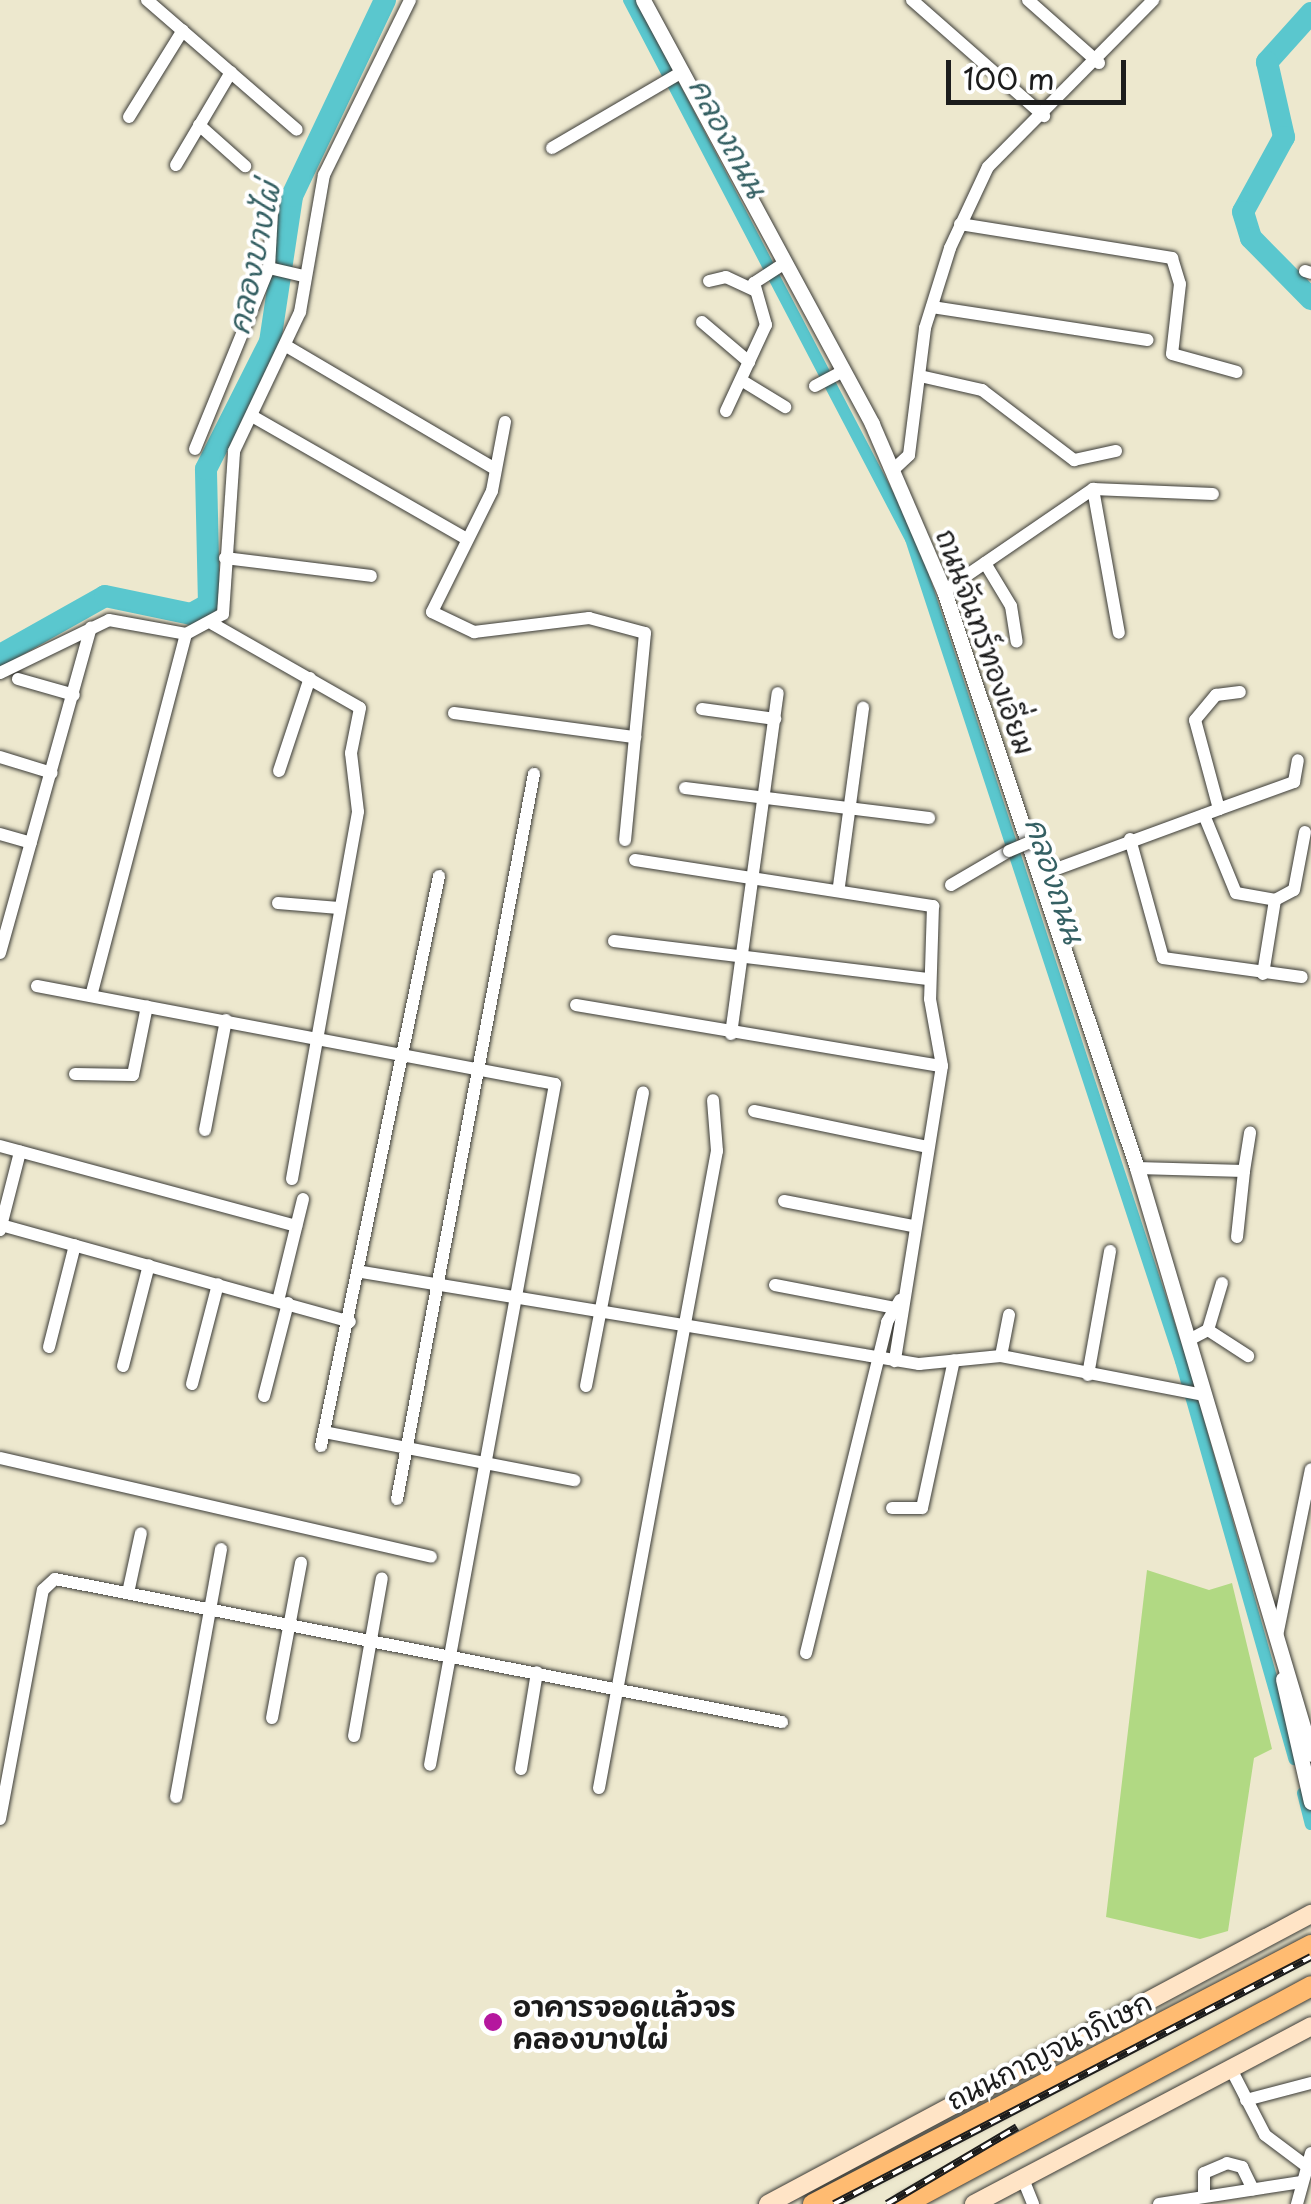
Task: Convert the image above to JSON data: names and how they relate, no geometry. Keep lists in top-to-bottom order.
{
  "streets": {
    "highway": ["ถนนกาญจนาภิเษก"],
    "street": ["ถนนจันทร์ทองเอี่ยม"]
  },
  "water": ["คลองถนน", "คลองบางไผ่"],
  "places": ["อาคารจอดแล้วจร คลองบางไผ่"],
  "scale_bar": "100 m"
}
